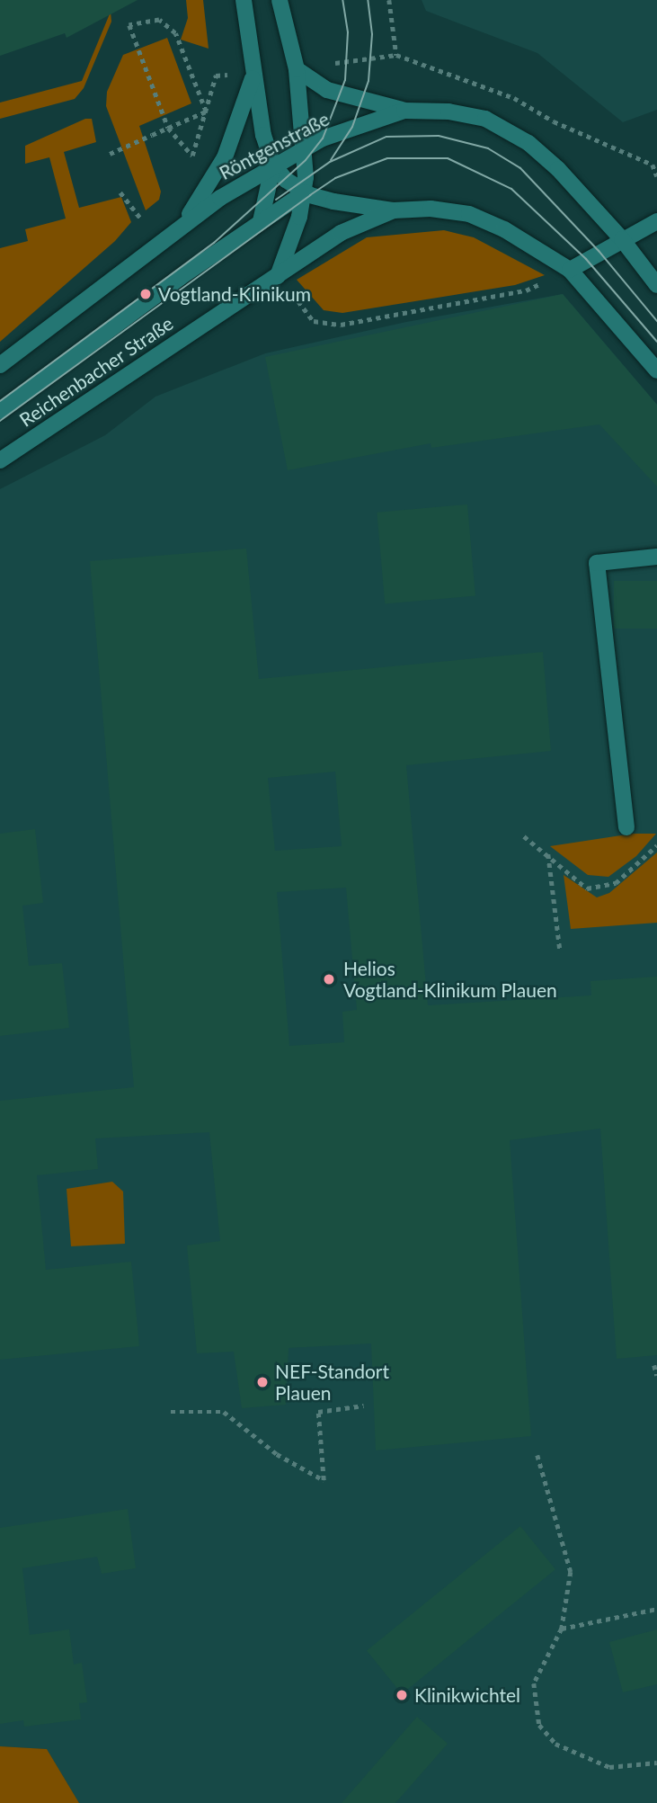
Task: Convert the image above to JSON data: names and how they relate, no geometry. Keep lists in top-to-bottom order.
{
  "streets": {
    "street": ["Röntgenstraße", "Reichenbacher Straße"]
  },
  "places": [
    "Vogtland-Klinikum",
    "Helios Vogtland-Klinikum Plauen",
    "NEF-Standort Plauen",
    "Klinikwichtel"
  ]
}
